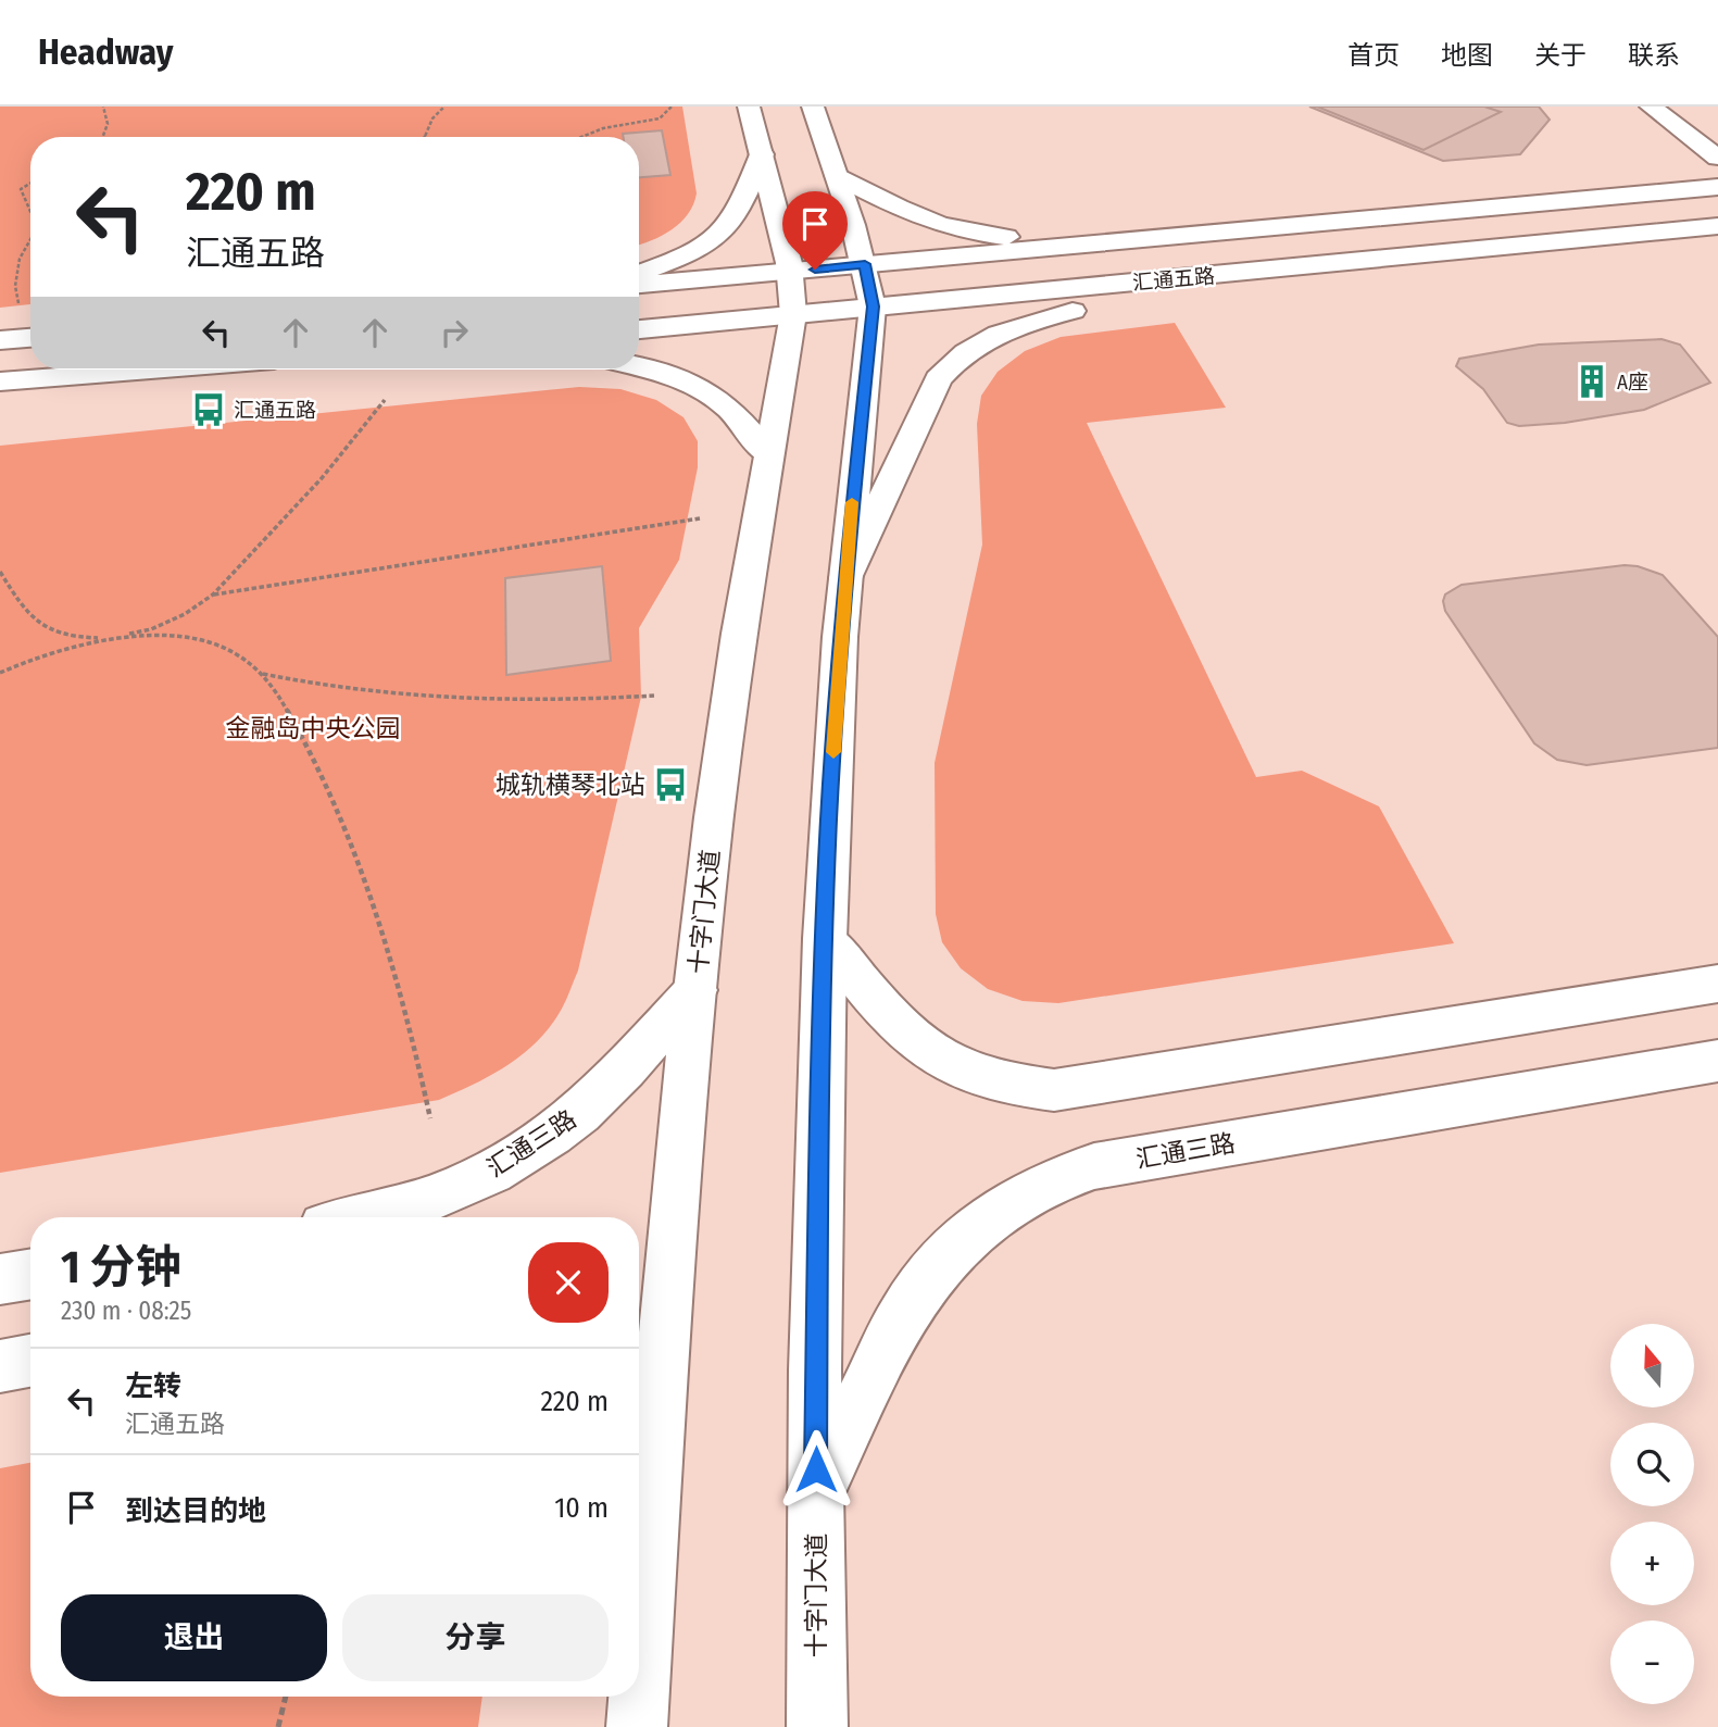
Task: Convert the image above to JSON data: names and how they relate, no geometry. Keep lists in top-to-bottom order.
{
  "streets": {
    "street": ["汇通五路", "十字门大道", "汇通三路"]
  },
  "crossings": [
    ["汇通五路", "十字门大道"],
    ["十字门大道", "汇通三路"]
  ],
  "parks": ["金融岛中央公园"],
  "places": {
    "building": ["A座"],
    "bus stop": ["汇通五路", "城轨横琴北站"]
  },
  "north": "top",
  "page": {
    "header": "Headway",
    "nav": [
      "首页",
      "地图",
      "关于",
      "联系"
    ],
    "turn": ["220 m", "汇通五路"],
    "heading": ["1 分钟", "230 m · 08:25"],
    "map_buttons": ["+", "−"],
    "list": [
      {
        "name": "左转",
        "note": "汇通五路",
        "value": "220 m"
      },
      {
        "name": "到达目的地",
        "value": "10 m"
      }
    ],
    "buttons": ["退出", "分享"]
  }
}
